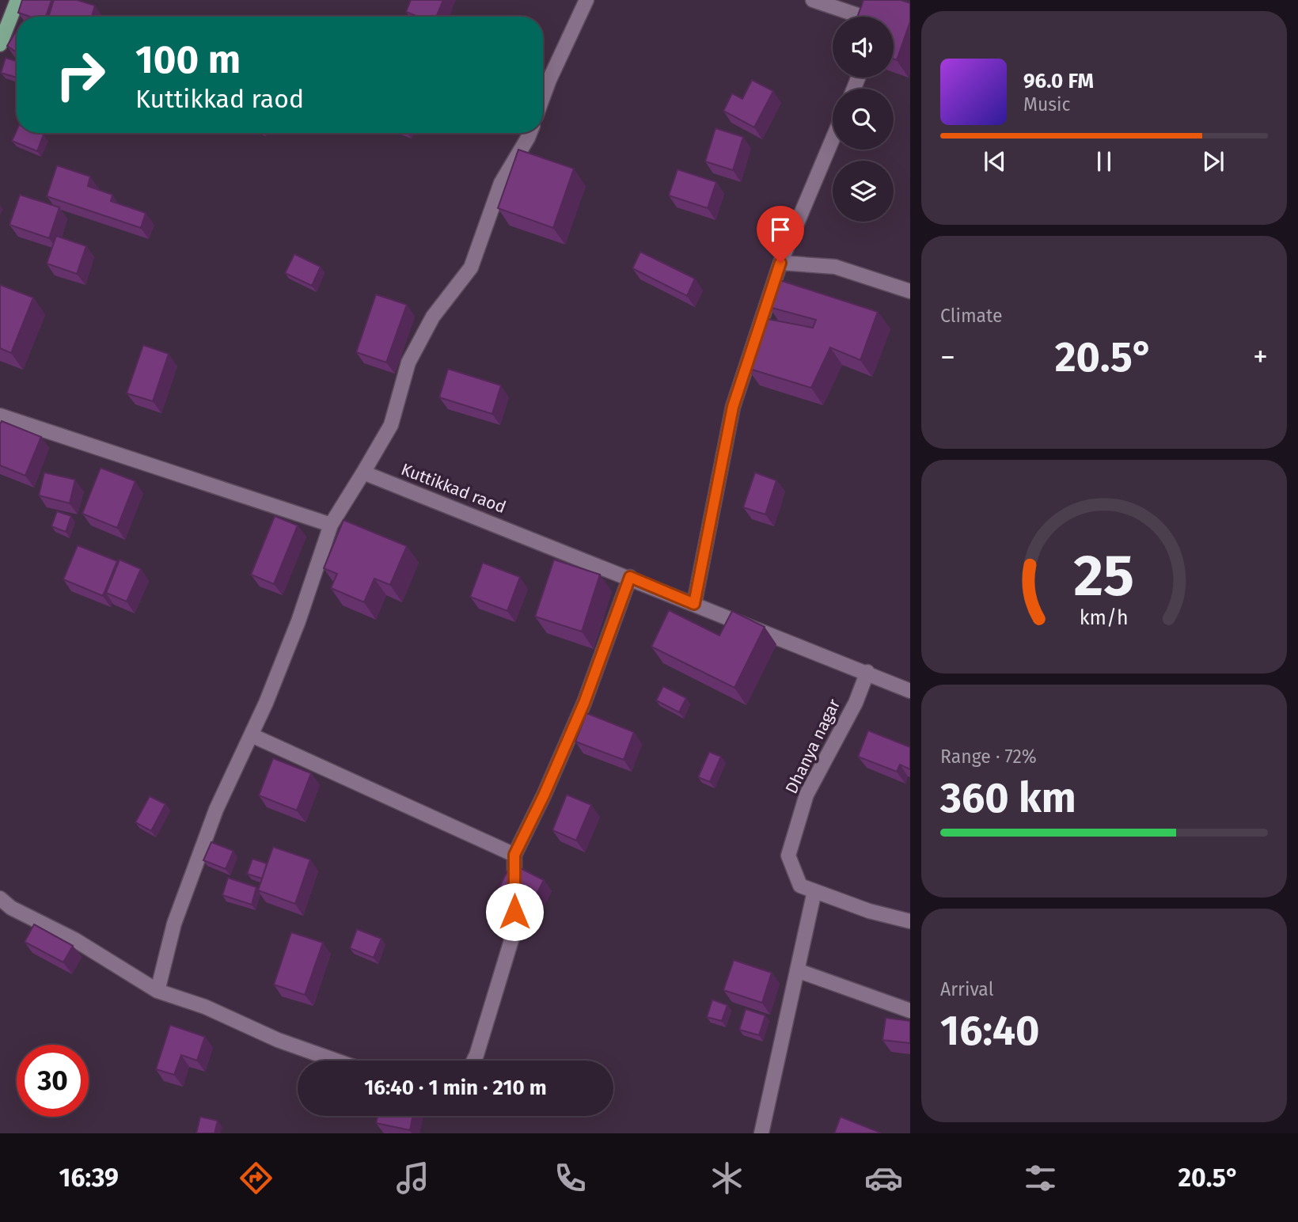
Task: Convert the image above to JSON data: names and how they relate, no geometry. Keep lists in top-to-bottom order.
{
  "streets": {
    "street": ["Kuttikkad raod", "Dhanya nagar"]
  },
  "crossings": [
    ["Kuttikkad raod", "Dhanya nagar"]
  ],
  "page": {
    "turn": ["100 m", "Kuttikkad raod"],
    "song": ["96.0 FM", "Music"],
    "tile": [
      "Climate",
      ["Range · 72%", "360 km"],
      ["Arrival", "16:40"]
    ],
    "heat": ["−", "20.5°", "+"],
    "limit": "30",
    "trip": "16:40 · 1 min · 210 m",
    "tabs": ["16:39", "20.5°"],
    "gauge": ["25", "km/h"]
  }
}
